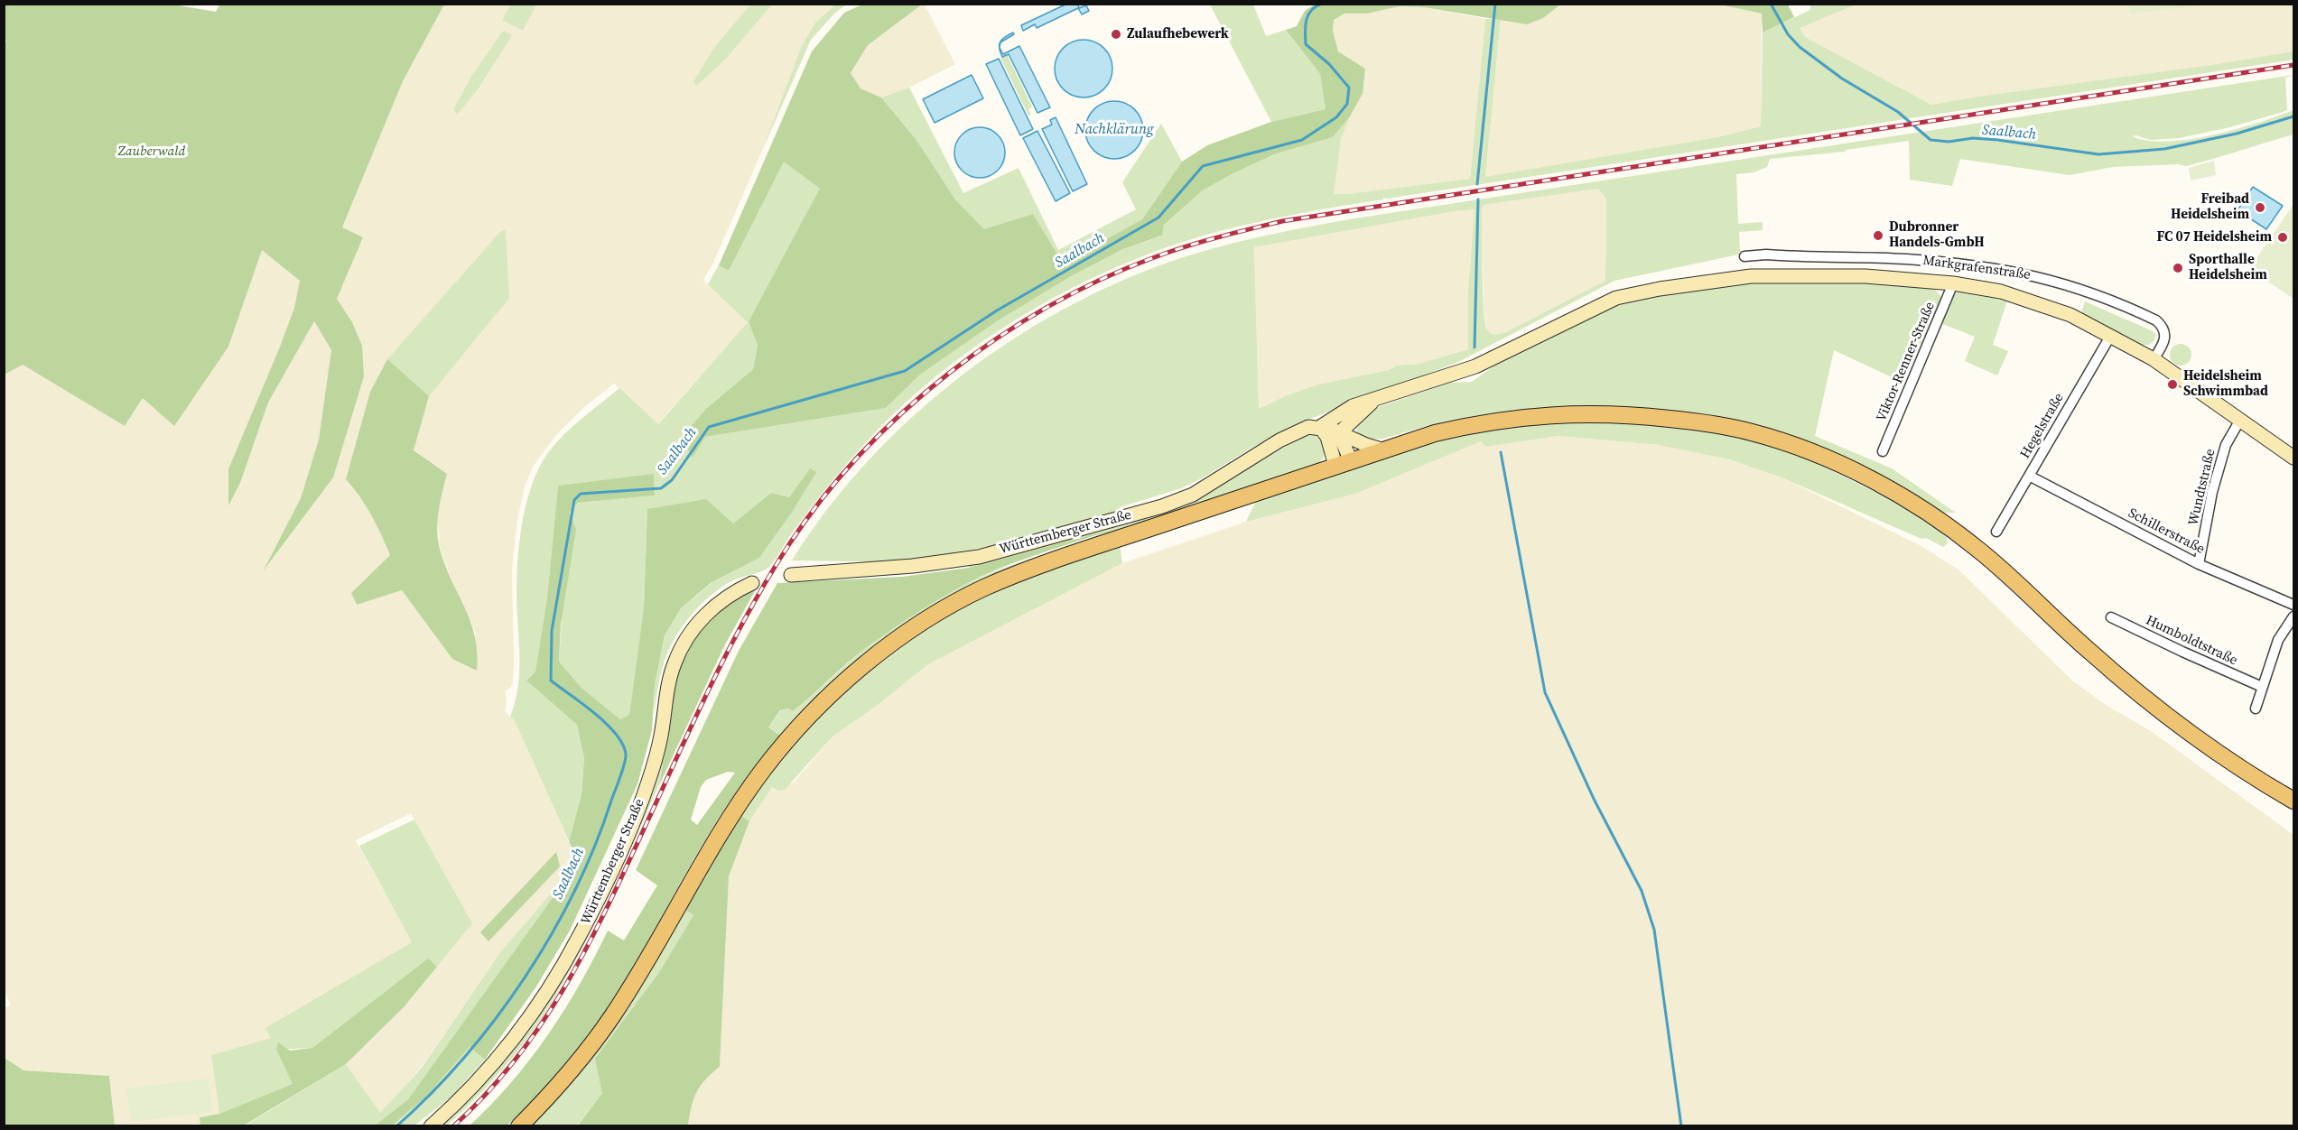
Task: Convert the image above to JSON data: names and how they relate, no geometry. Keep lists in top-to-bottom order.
{
  "streets": {
    "main road": ["Markgrafenstraße", "Württemberger Straße"],
    "street": [
      "Viktor-Renner-Straße",
      "Hegelstraße",
      "Wundtstraße",
      "Schillerstraße",
      "Humboldtstraße"
    ]
  },
  "crossings": [
    ["Markgrafenstraße", "Viktor-Renner-Straße"],
    ["Markgrafenstraße", "Hegelstraße"],
    ["Markgrafenstraße", "Wundtstraße"],
    ["Markgrafenstraße", "Württemberger Straße"],
    ["Hegelstraße", "Schillerstraße"],
    ["Wundtstraße", "Schillerstraße"]
  ],
  "water": ["Nachklärung", "Saalbach"],
  "parks": ["Zauberwald"],
  "places": [
    "Zulaufhebewerk",
    "Freibad Heidelsheim",
    "Dubronner Handels-GmbH",
    "FC 07 Heidelsheim",
    "Sporthalle Heidelsheim",
    "Heidelsheim Schwimmbad"
  ]
}
